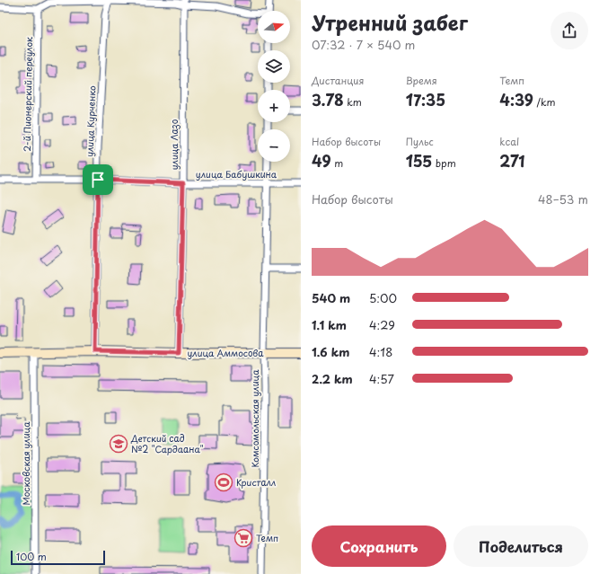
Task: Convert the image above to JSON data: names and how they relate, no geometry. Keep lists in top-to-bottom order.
{
  "streets": {
    "main road": ["улица Аммосова"],
    "street": [
      "2-й Пионерский переулок",
      "улица Курченко",
      "улица Лазо",
      "улица Бабушкина",
      "Комсомольская улица",
      "Московская улица"
    ]
  },
  "crossings": [
    ["2-й Пионерский переулок", "улица Бабушкина"],
    ["улица Курченко", "улица Бабушкина"],
    ["улица Курченко", "улица Аммосова"],
    ["улица Лазо", "улица Бабушкина"],
    ["улица Лазо", "улица Аммосова"],
    ["улица Бабушкина", "Комсомольская улица"],
    ["улица Аммосова", "Комсомольская улица"],
    ["улица Аммосова", "Московская улица"]
  ],
  "places": {
    "school or university": ["Детский сад №2 \"Сардаана\""],
    "sports": ["Кристалл"],
    "supermarket": ["Темп"]
  },
  "scale_bar": "100 m",
  "north": "right",
  "page": {
    "heading": ["Утренний забег", "07:32 · 7 × 540 m"],
    "map_buttons": ["+", "−"],
    "stats": [
      ["Дистанция", "3.78 km"],
      ["Время", "17:35"],
      ["Темп", "4:39 /km"],
      ["Набор высоты", "49 m"],
      ["Пульс", "155 bpm"],
      ["kcal", "271"]
    ],
    "chart": ["Набор высоты", "48–53 m"],
    "list": [
      {
        "name": "540 m",
        "note": "5:00"
      },
      {
        "name": "1.1 km",
        "note": "4:29"
      },
      {
        "name": "1.6 km",
        "note": "4:18"
      },
      {
        "name": "2.2 km",
        "note": "4:57"
      }
    ],
    "buttons": ["Сохранить", "Поделиться"],
    "scale": "100 m"
  }
}
